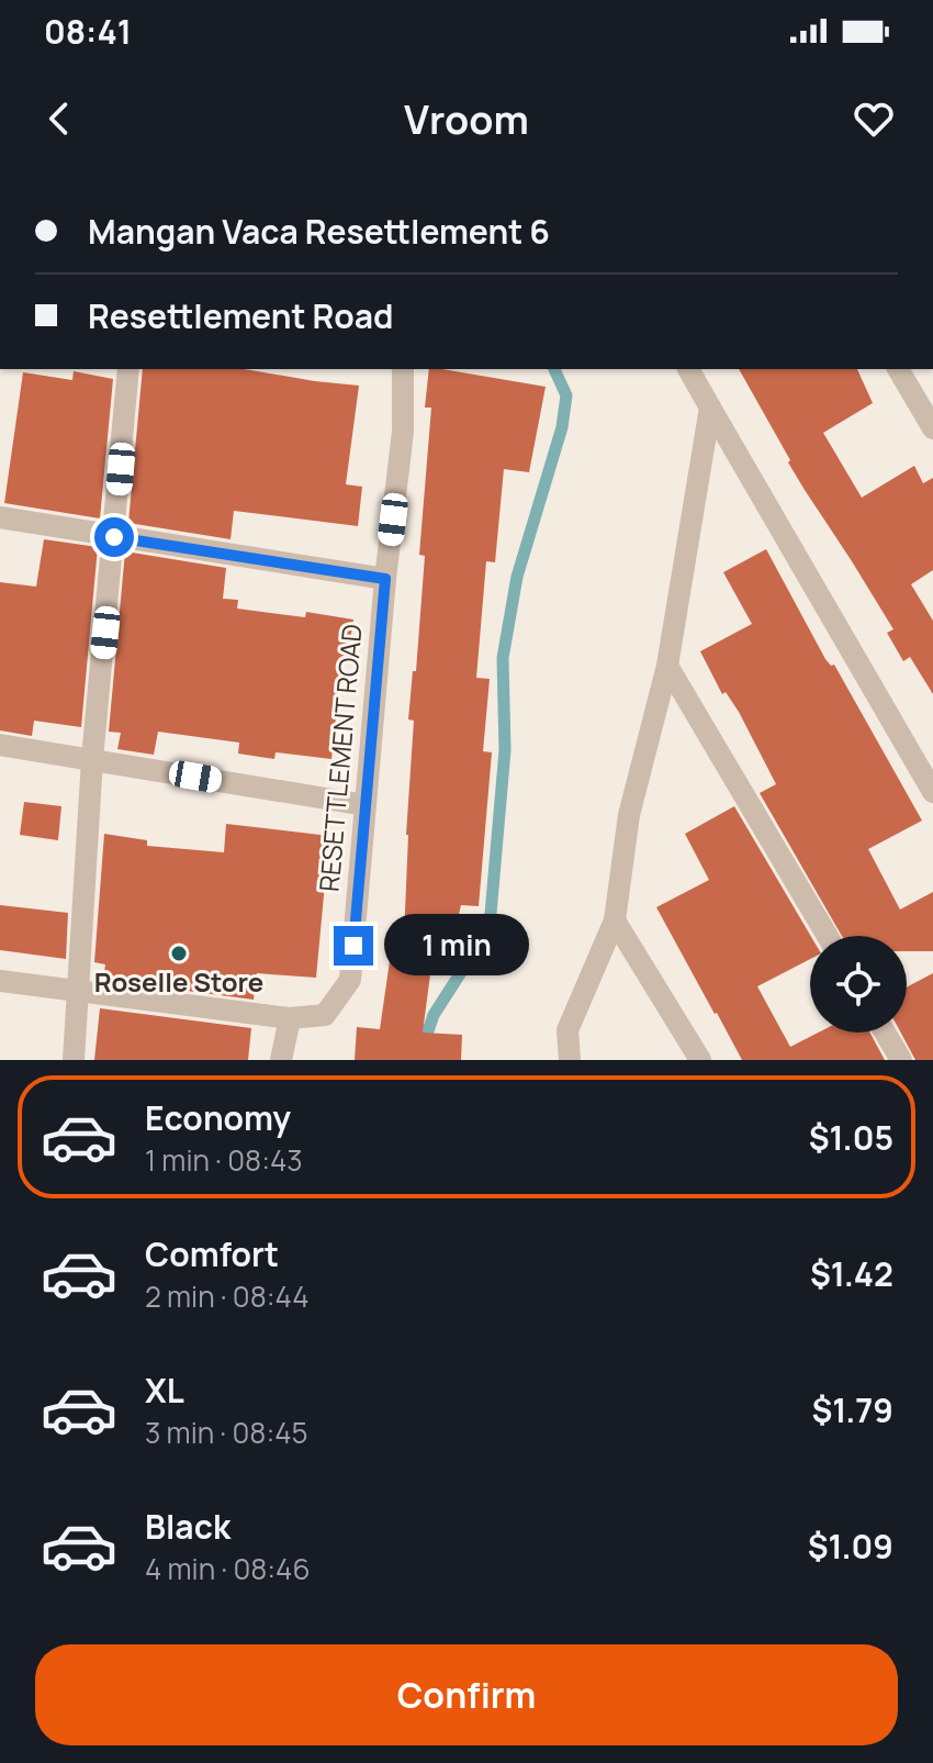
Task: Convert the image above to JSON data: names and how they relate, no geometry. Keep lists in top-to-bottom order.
{
  "streets": {
    "street": ["RESETTLEMENT ROAD"]
  },
  "places": ["Roselle Store"],
  "page": {
    "status": "08:41",
    "header": "Vroom",
    "banner": ["Mangan Vaca Resettlement 6", "Resettlement Road"],
    "bubble": "1 min",
    "list": [
      {
        "name": "Economy",
        "note": "1 min · 08:43",
        "value": "$1.05"
      },
      {
        "name": "Comfort",
        "note": "2 min · 08:44",
        "value": "$1.42"
      },
      {
        "name": "XL",
        "note": "3 min · 08:45",
        "value": "$1.79"
      },
      {
        "name": "Black",
        "note": "4 min · 08:46",
        "value": "$1.09"
      }
    ],
    "buttons": "Confirm"
  }
}
